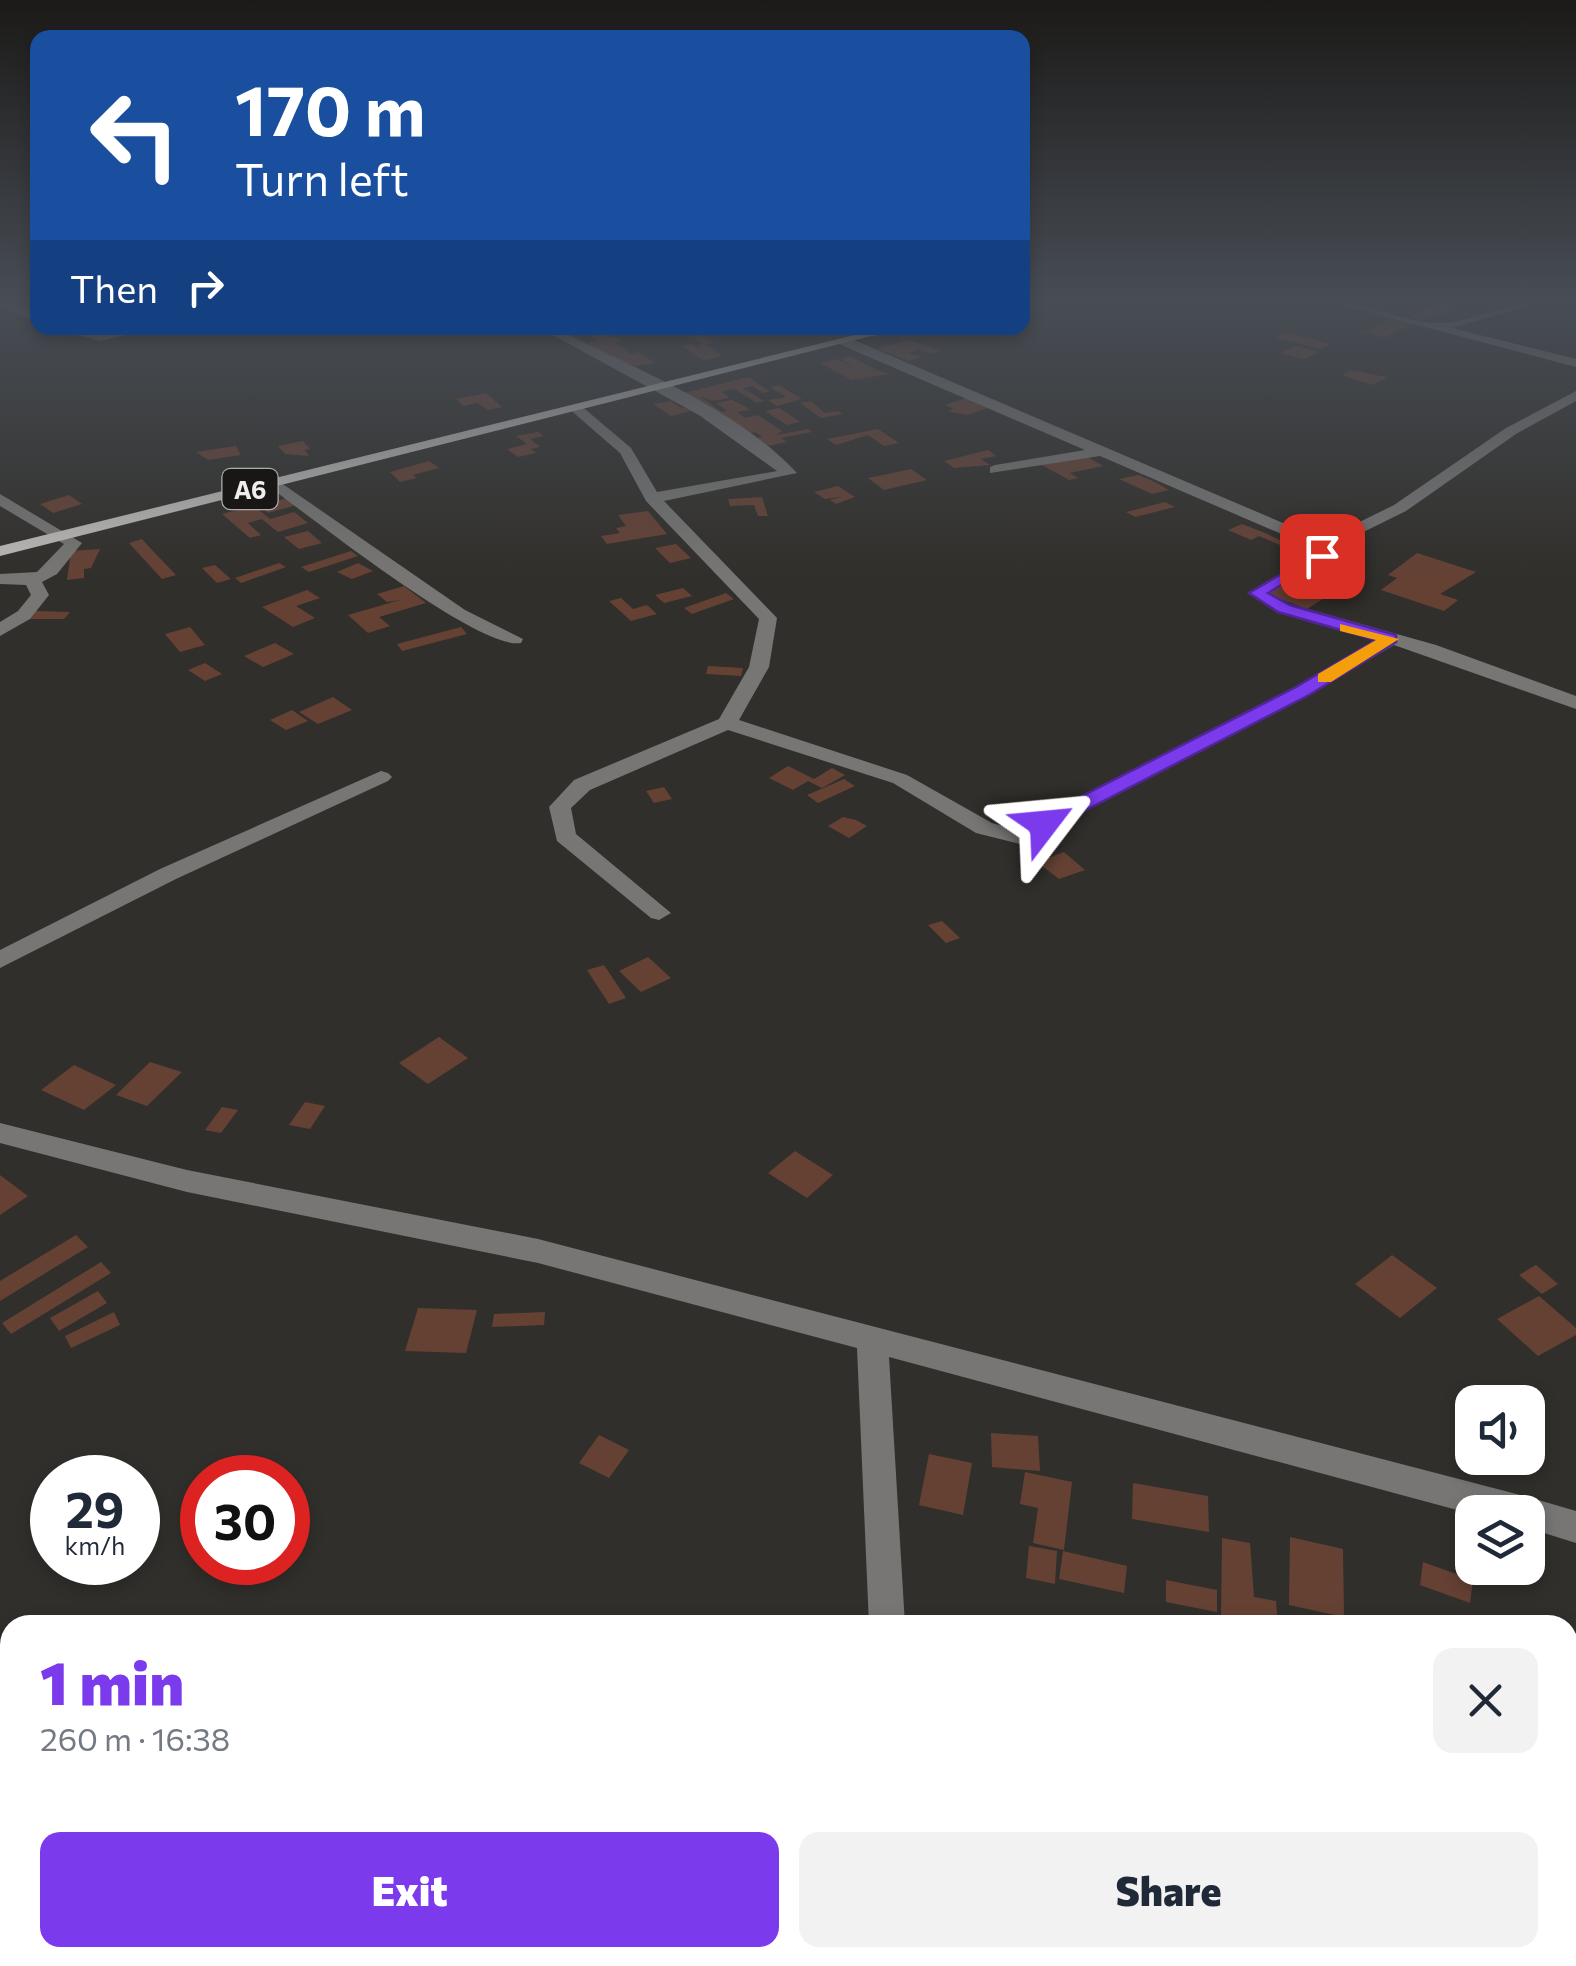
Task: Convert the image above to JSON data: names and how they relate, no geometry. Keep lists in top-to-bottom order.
{
  "streets": {
    "main road": ["A6"]
  },
  "page": {
    "turn": ["170 m", "Turn left"],
    "then": "Then",
    "speed": "29 km/h",
    "limit": "30",
    "heading": ["1 min", "260 m · 16:38"],
    "buttons": ["Exit", "Share"]
  }
}
